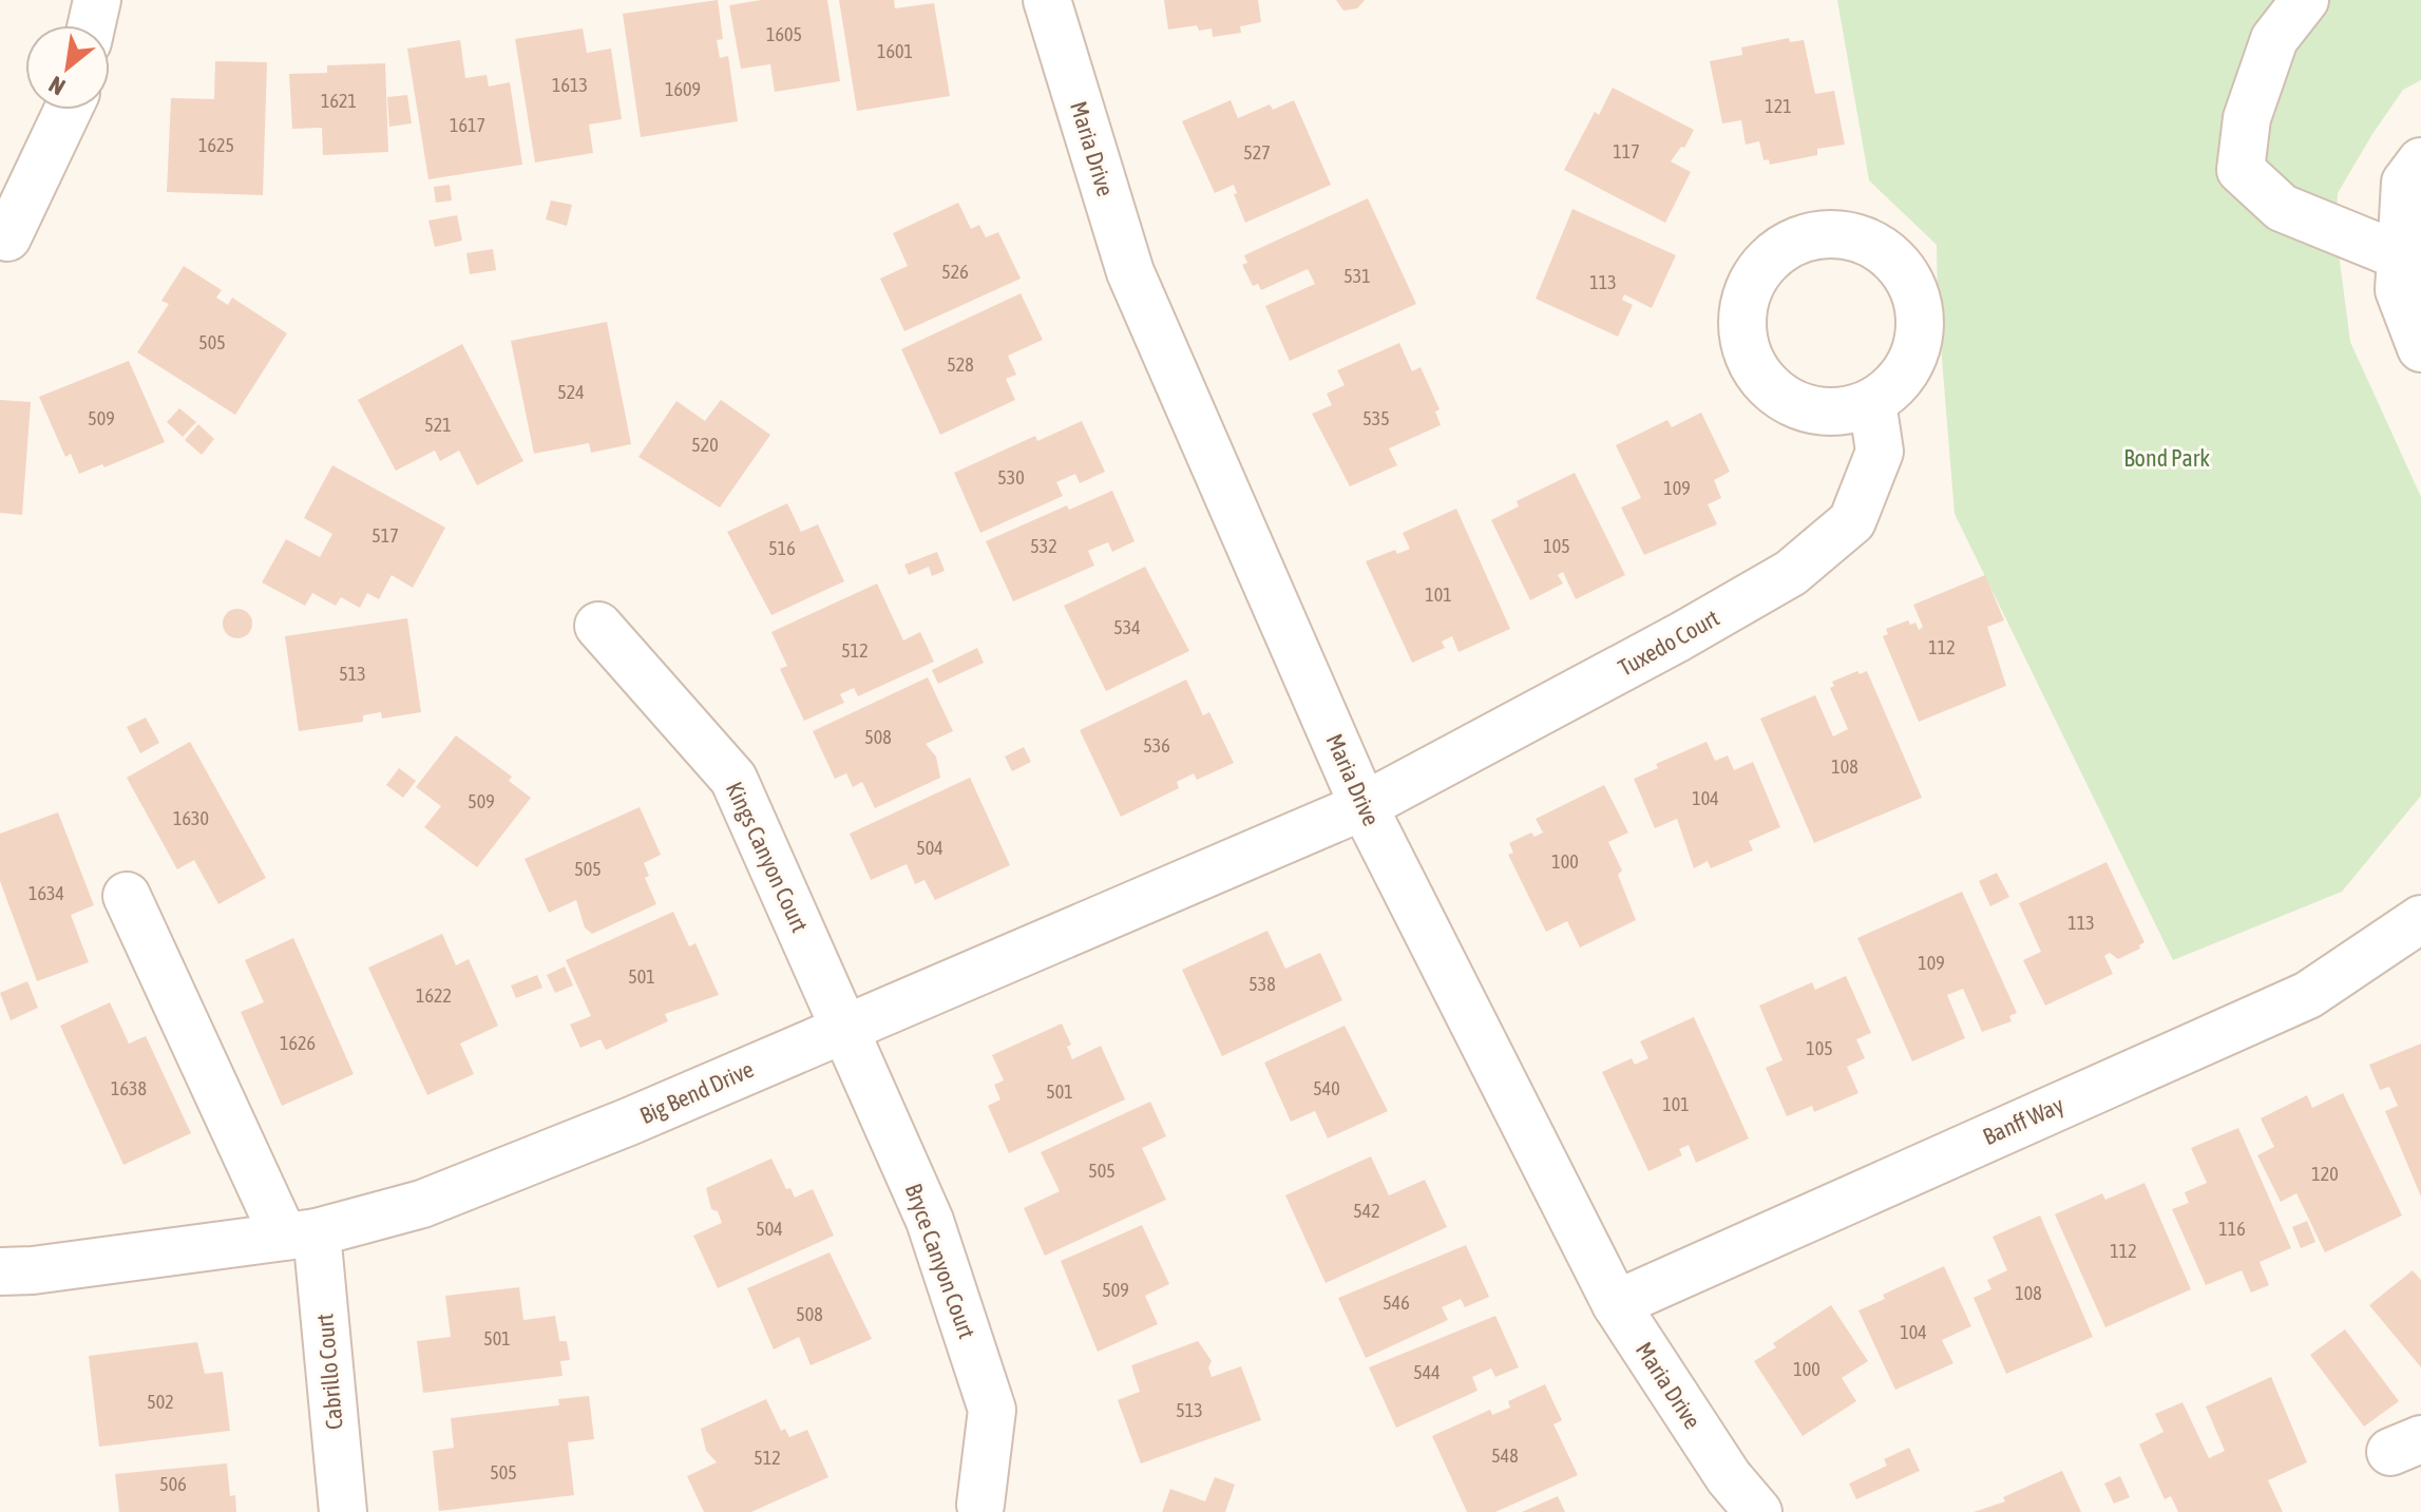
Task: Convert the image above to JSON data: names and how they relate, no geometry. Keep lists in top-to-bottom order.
{
  "streets": {
    "street": [
      "Maria Drive",
      "Tuxedo Court",
      "Kings Canyon Court",
      "Big Bend Drive",
      "Banff Way",
      "Bryce Canyon Court",
      "Cabrillo Court"
    ]
  },
  "crossings": [
    ["Maria Drive", "Tuxedo Court"],
    ["Maria Drive", "Big Bend Drive"],
    ["Maria Drive", "Banff Way"],
    ["Tuxedo Court", "Big Bend Drive"],
    ["Kings Canyon Court", "Big Bend Drive"],
    ["Kings Canyon Court", "Bryce Canyon Court"],
    ["Big Bend Drive", "Bryce Canyon Court"],
    ["Big Bend Drive", "Cabrillo Court"]
  ],
  "parks": ["Bond Park"],
  "house_numbers": [
    "1605",
    "1601",
    "1613",
    "1609",
    "1621",
    "121",
    "1617",
    "1625",
    "117",
    "527",
    "526",
    "531",
    "113",
    "505",
    "528",
    "524",
    "509",
    "535",
    "521",
    "520",
    "530",
    "109",
    "517",
    "532",
    "105",
    "516",
    "101",
    "534",
    "112",
    "512",
    "513",
    "508",
    "536",
    "108",
    "104",
    "509",
    "1630",
    "504",
    "100",
    "505",
    "1634",
    "113",
    "109",
    "501",
    "538",
    "1622",
    "1626",
    "105",
    "1638",
    "540",
    "501",
    "101",
    "505",
    "120",
    "542",
    "504",
    "116",
    "112",
    "509",
    "108",
    "546",
    "508",
    "104",
    "501",
    "100",
    "544",
    "502",
    "513",
    "548",
    "512",
    "505",
    "506"
  ],
  "north": "bottom left"
}
